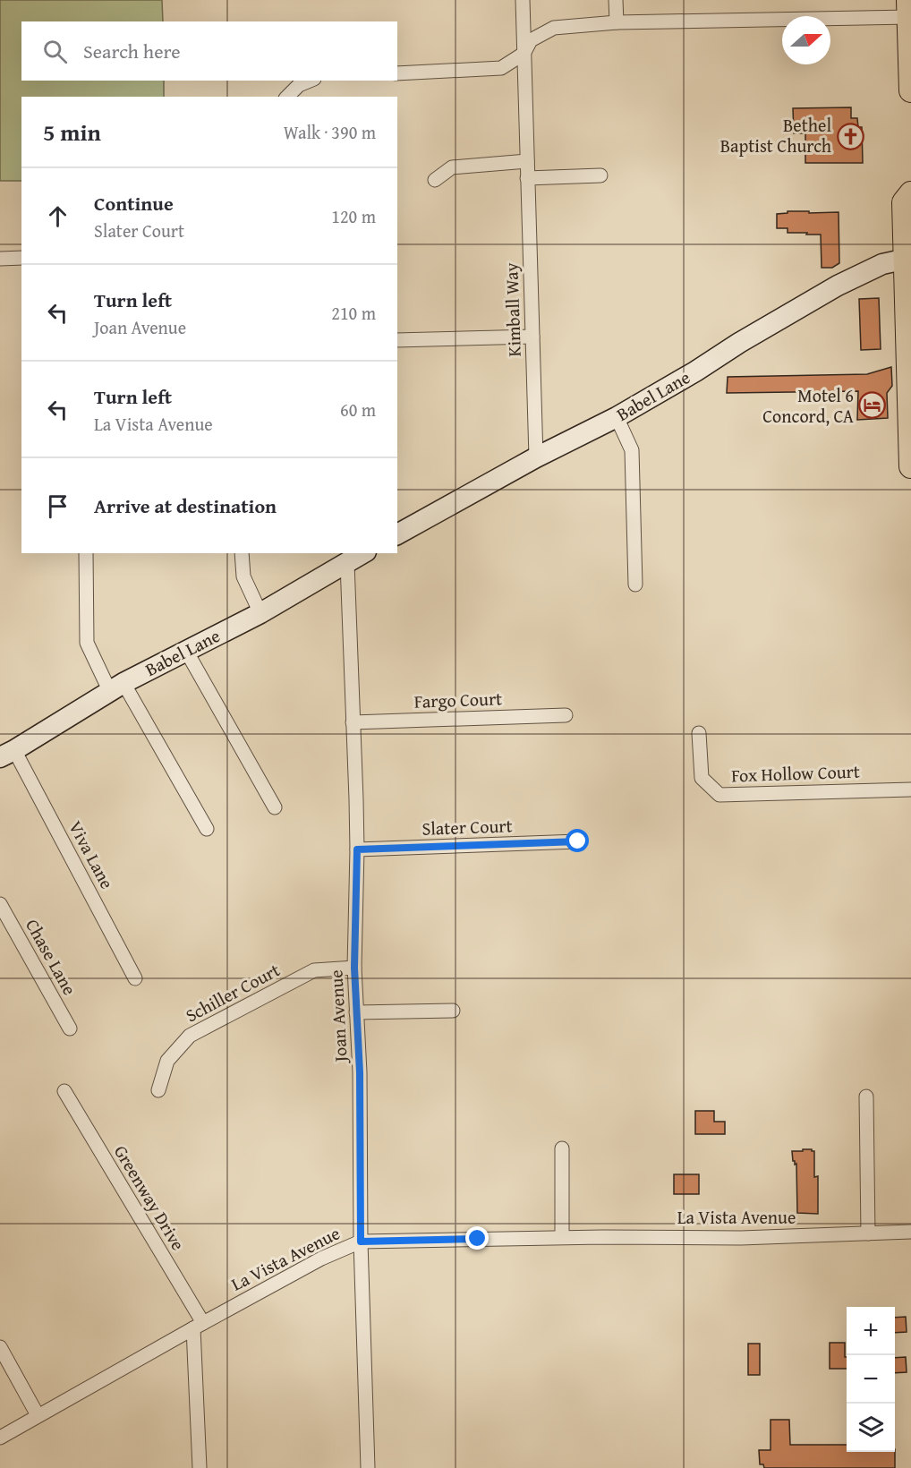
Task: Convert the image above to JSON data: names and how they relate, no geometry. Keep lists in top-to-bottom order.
{
  "streets": {
    "street": [
      "Kimball Way",
      "Babel Lane",
      "Fargo Court",
      "Fox Hollow Court",
      "Slater Court",
      "Viva Lane",
      "Chase Lane",
      "Schiller Court",
      "Joan Avenue",
      "Greenway Drive",
      "La Vista Avenue"
    ]
  },
  "crossings": [
    ["Kimball Way", "Babel Lane"],
    ["Babel Lane", "Viva Lane"],
    ["Babel Lane", "Joan Avenue"],
    ["Fargo Court", "Joan Avenue"],
    ["Slater Court", "Joan Avenue"],
    ["Schiller Court", "Joan Avenue"],
    ["Joan Avenue", "La Vista Avenue"],
    ["Greenway Drive", "La Vista Avenue"]
  ],
  "places": {
    "church": ["Bethel Baptist Church"],
    "hotel": ["Motel 6 Concord, CA"]
  },
  "north": "right",
  "page": {
    "search": "Search here",
    "heading": ["5 min", "Walk · 390 m"],
    "list": [
      ["Continue", "Slater Court", "120 m"],
      ["Turn left", "Joan Avenue", "210 m"],
      ["Turn left", "La Vista Avenue", "60 m"],
      "Arrive at destination"
    ],
    "map_buttons": ["+", "−"]
  }
}
